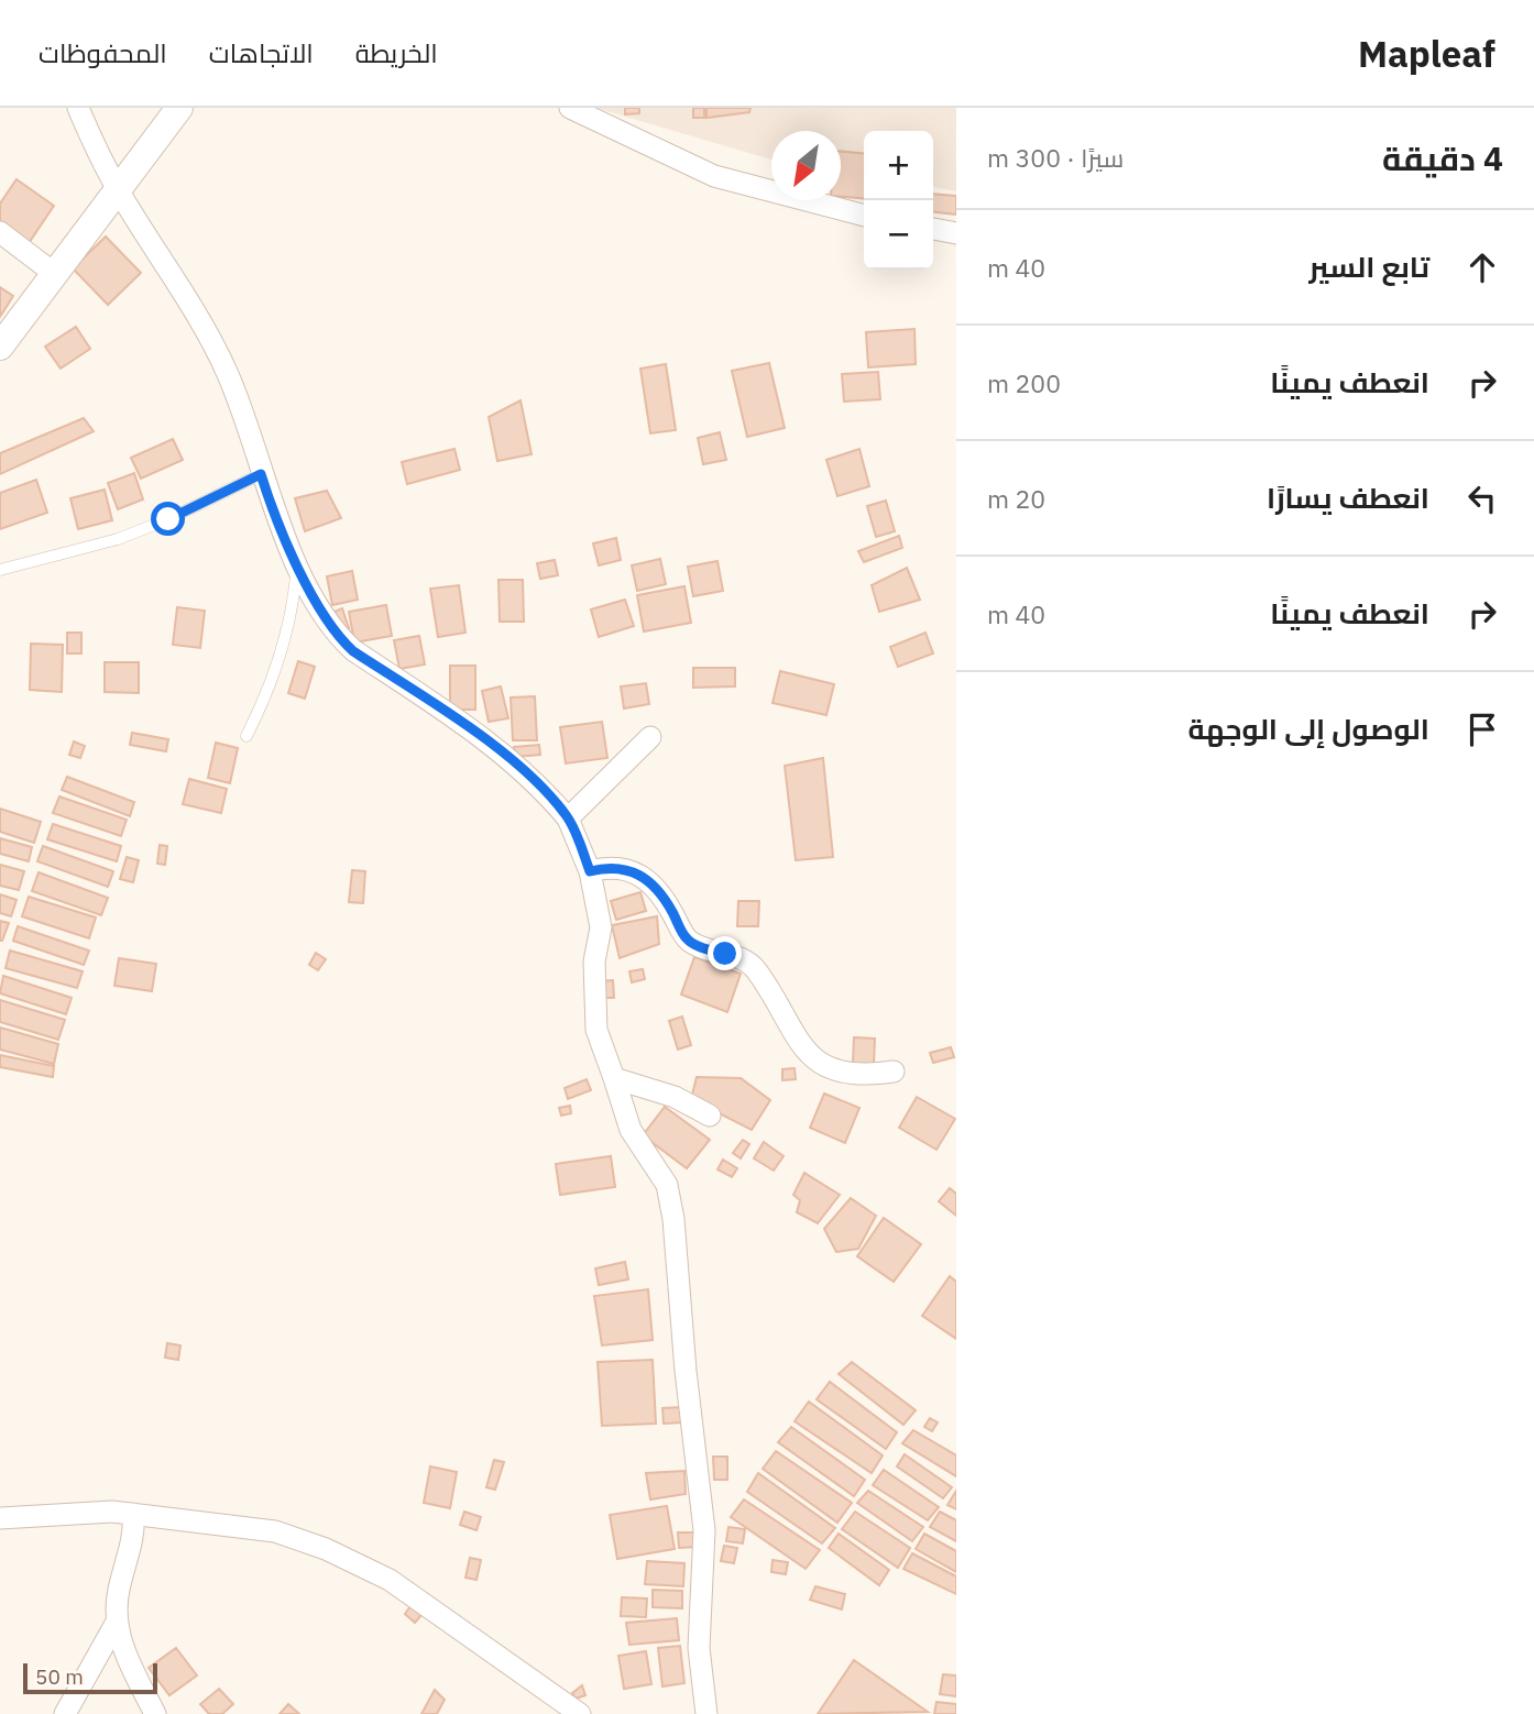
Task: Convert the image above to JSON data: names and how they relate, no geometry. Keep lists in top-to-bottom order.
{
  "scale_bar": "50 m",
  "north": "bottom left",
  "page": {
    "header": "Mapleaf",
    "nav": ["الخريطة", "الاتجاهات", "المحفوظات"],
    "heading": ["4 دقيقة", "سيرًا · 300 m"],
    "map_buttons": ["+", "−"],
    "list": [
      ["تابع السير", "40 m"],
      ["انعطف يمينًا", "200 m"],
      ["انعطف يسارًا", "20 m"],
      ["انعطف يمينًا", "40 m"],
      "الوصول إلى الوجهة"
    ],
    "scale": "50 m"
  }
}
